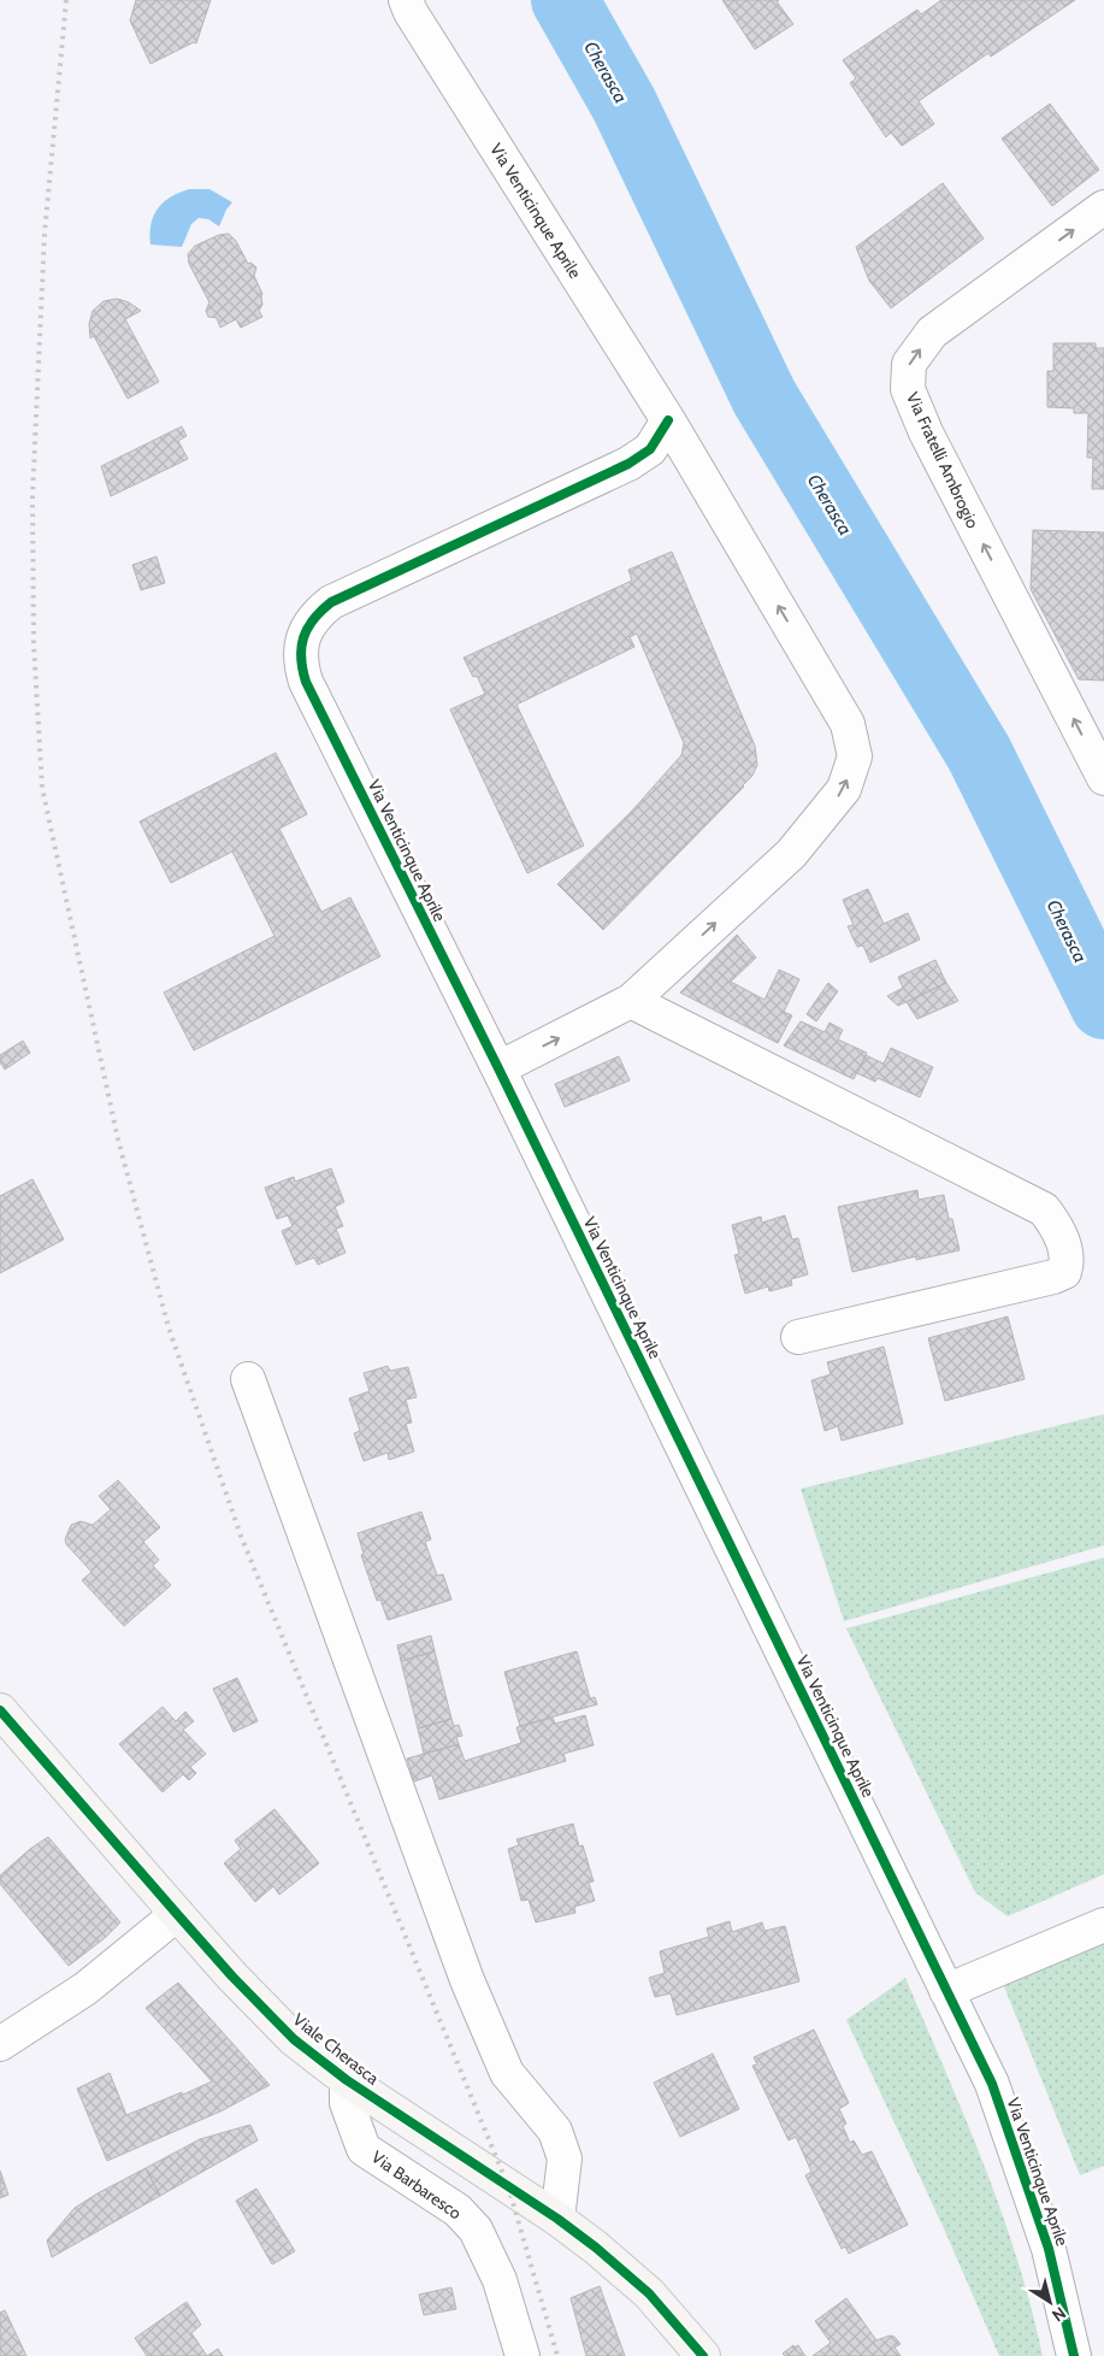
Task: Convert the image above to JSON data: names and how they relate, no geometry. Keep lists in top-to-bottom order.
{
  "streets": {
    "main road": ["Viale Cherasca"],
    "street": ["Via Venticinque Aprile", "Via Fratelli Ambrogio", "Via Barbaresco"]
  },
  "crossings": [
    ["Viale Cherasca", "Via Barbaresco"]
  ],
  "one_way": ["Via Fratelli Ambrogio"],
  "water": ["Cherasca"],
  "north": "bottom right"
}
